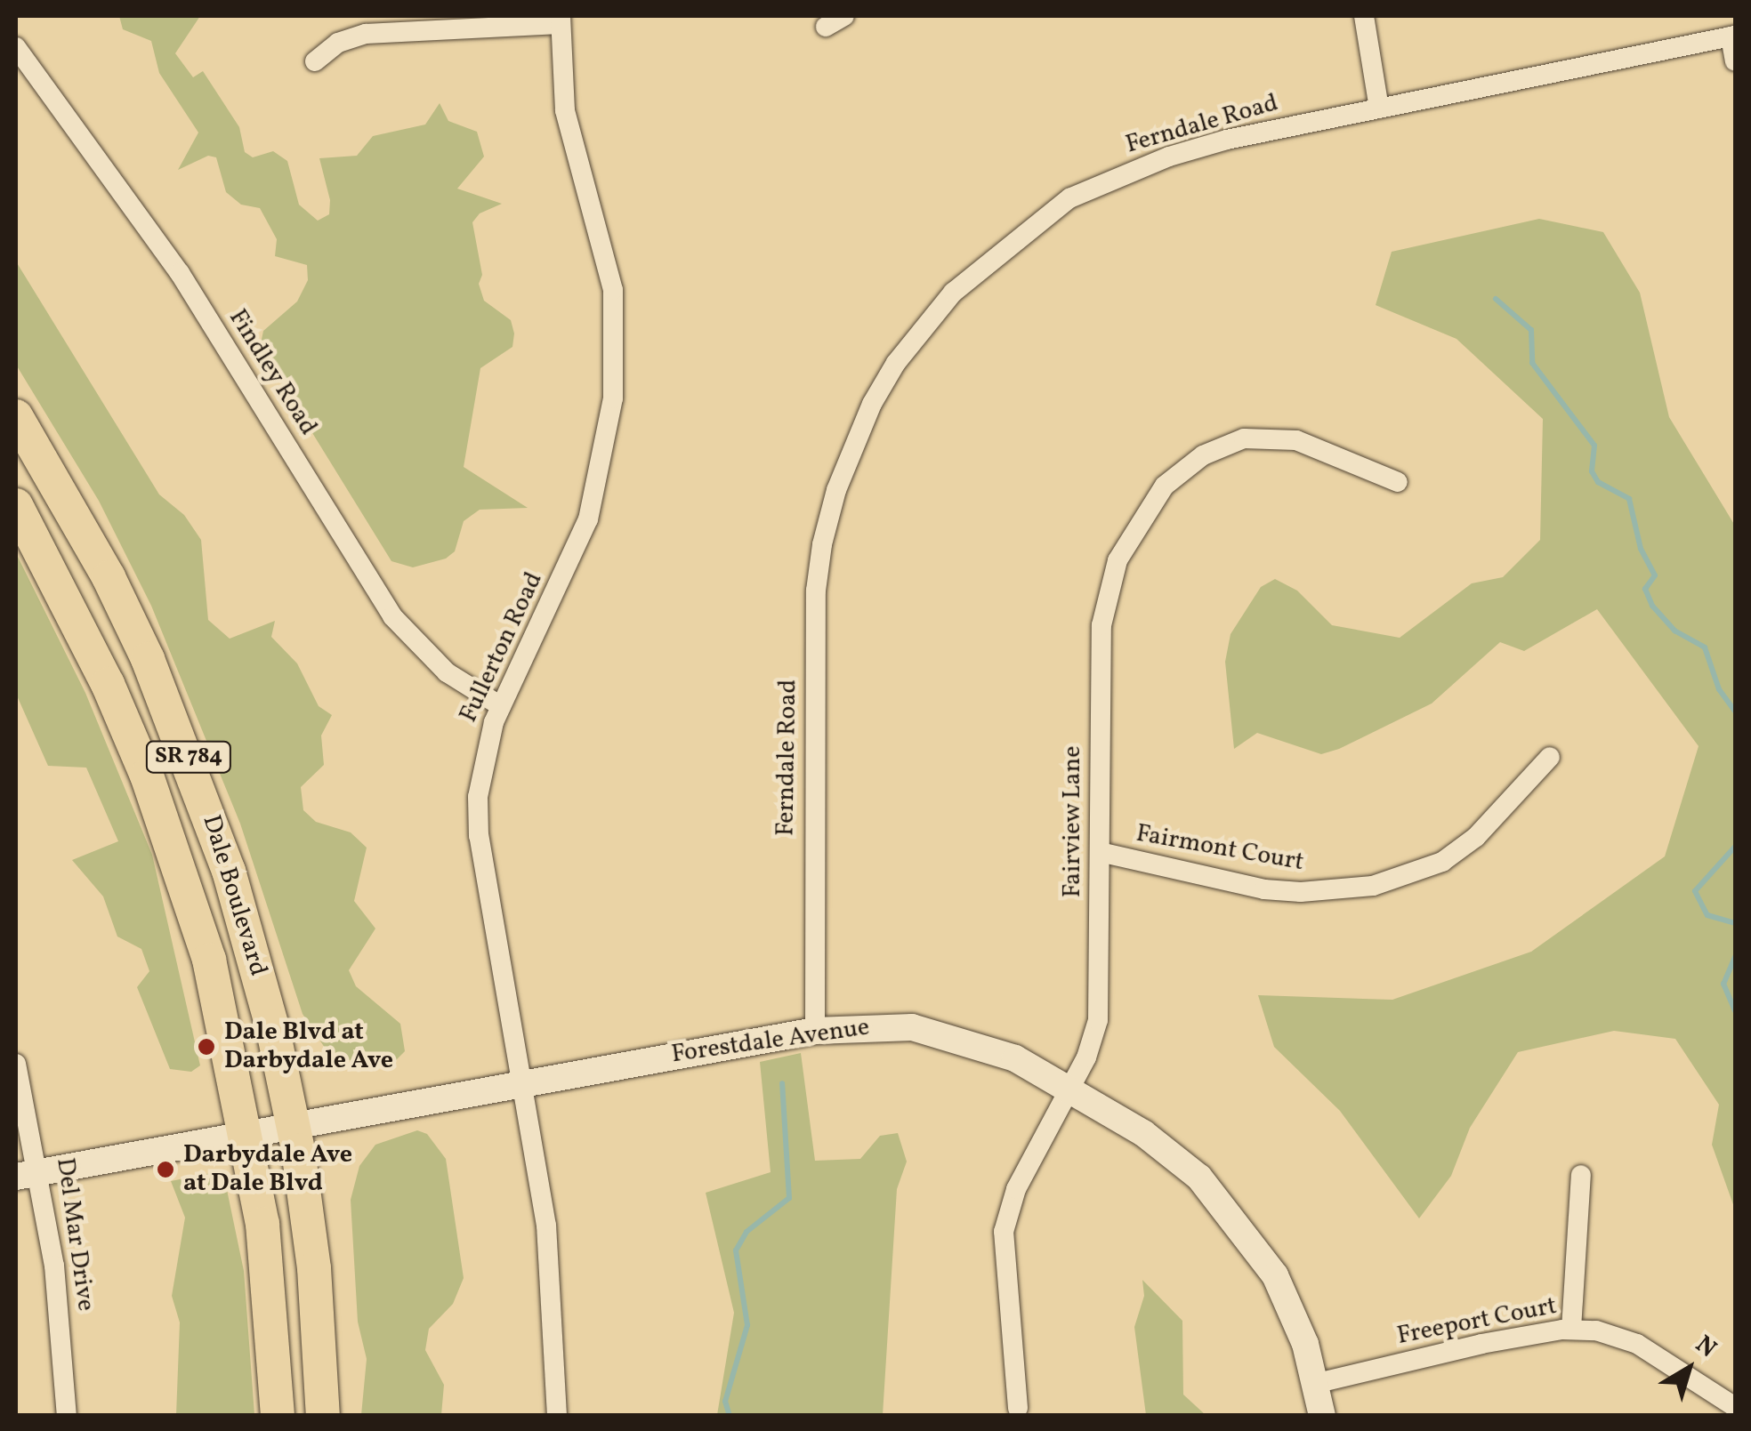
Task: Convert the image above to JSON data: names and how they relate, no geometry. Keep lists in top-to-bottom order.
{
  "streets": {
    "main road": ["SR 784", "Dale Boulevard"],
    "street": [
      "Ferndale Road",
      "Findley Road",
      "Fullerton Road",
      "Fairview Lane",
      "Fairmont Court",
      "Forestdale Avenue",
      "Del Mar Drive",
      "Freeport Court"
    ]
  },
  "crossings": [
    ["Ferndale Road", "Forestdale Avenue"],
    ["Findley Road", "Fullerton Road"],
    ["Fullerton Road", "Forestdale Avenue"],
    ["Fairview Lane", "Fairmont Court"],
    ["Fairview Lane", "Forestdale Avenue"],
    ["Dale Boulevard", "Forestdale Avenue"],
    ["Forestdale Avenue", "Del Mar Drive"],
    ["Forestdale Avenue", "Freeport Court"]
  ],
  "places": ["Dale Blvd at Darbydale Ave", "Darbydale Ave at Dale Blvd"],
  "north": "top right"
}
